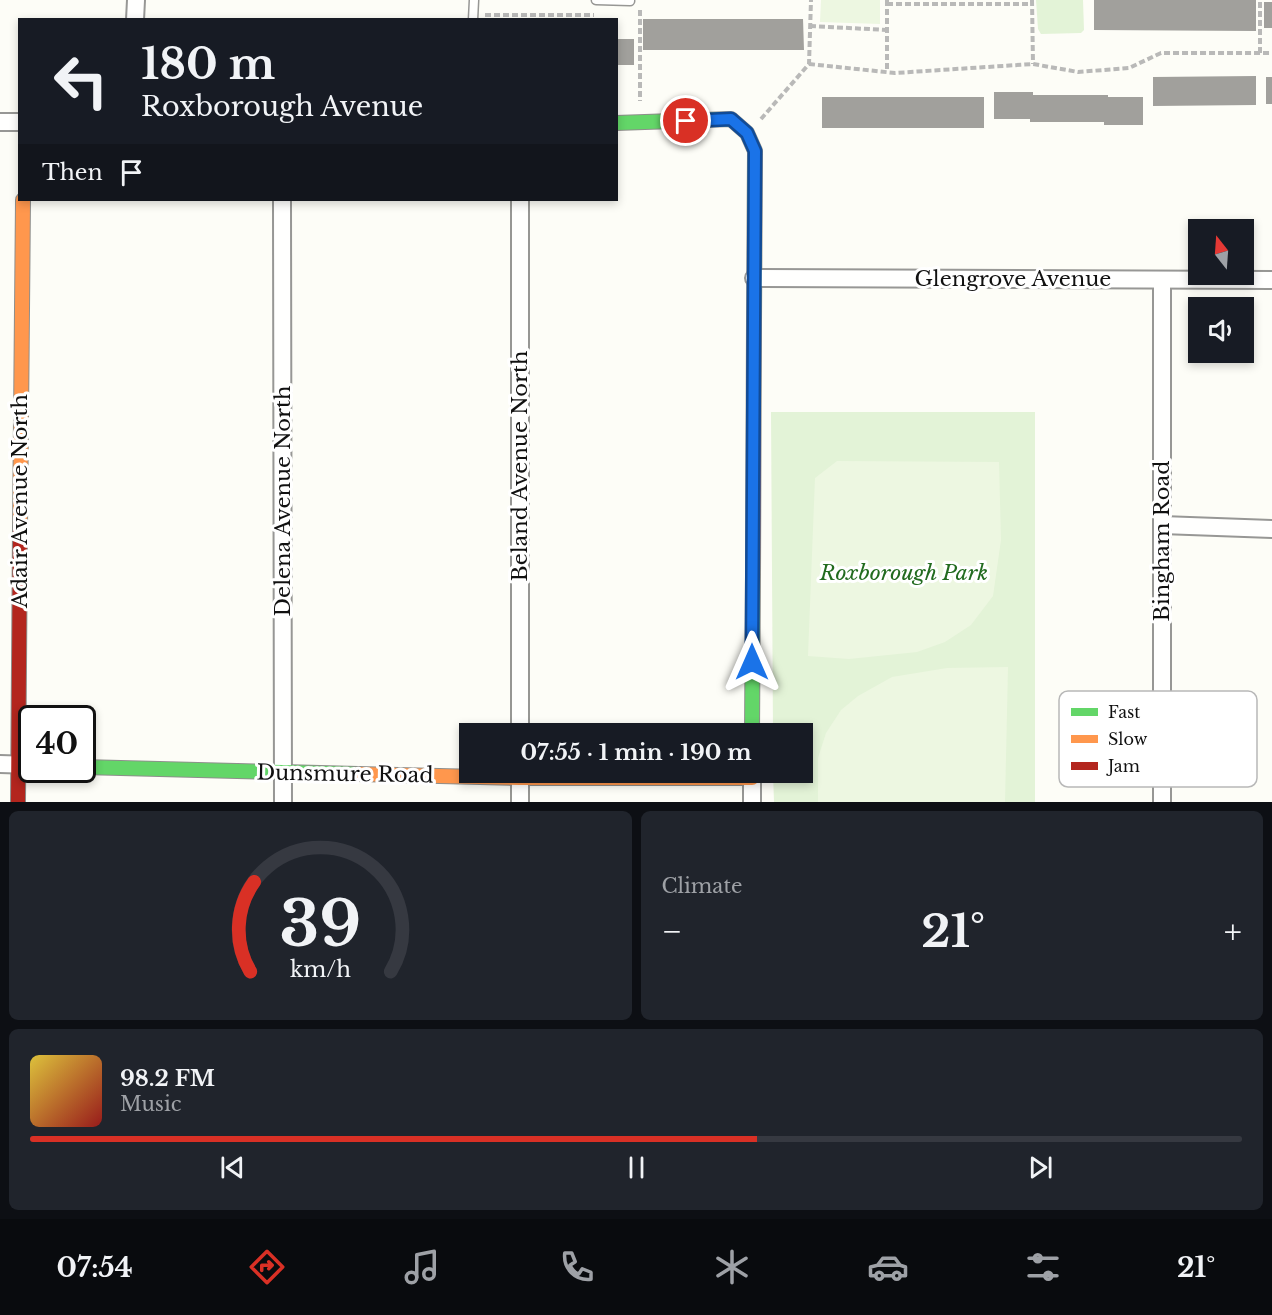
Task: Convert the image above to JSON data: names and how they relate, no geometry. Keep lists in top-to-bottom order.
{
  "streets": {
    "street": [
      "Glengrove Avenue",
      "Beland Avenue North",
      "Adair Avenue North",
      "Delena Avenue North",
      "Bingham Road",
      "Dunsmure Road"
    ]
  },
  "crossings": [
    ["Glengrove Avenue", "Bingham Road"],
    ["Delena Avenue North", "Dunsmure Road"]
  ],
  "parks": ["Roxborough Park"],
  "legend": ["Fast", "Slow", "Jam"],
  "north": "top",
  "page": {
    "turn": ["180 m", "Roxborough Avenue"],
    "then": "Then",
    "limit": "40",
    "trip": "07:55 · 1 min · 190 m",
    "tile": "Climate",
    "heat": ["−", "21°", "+"],
    "song": ["98.2 FM", "Music"],
    "tabs": ["07:54", "21°"],
    "gauge": ["39", "km/h"]
  }
}
